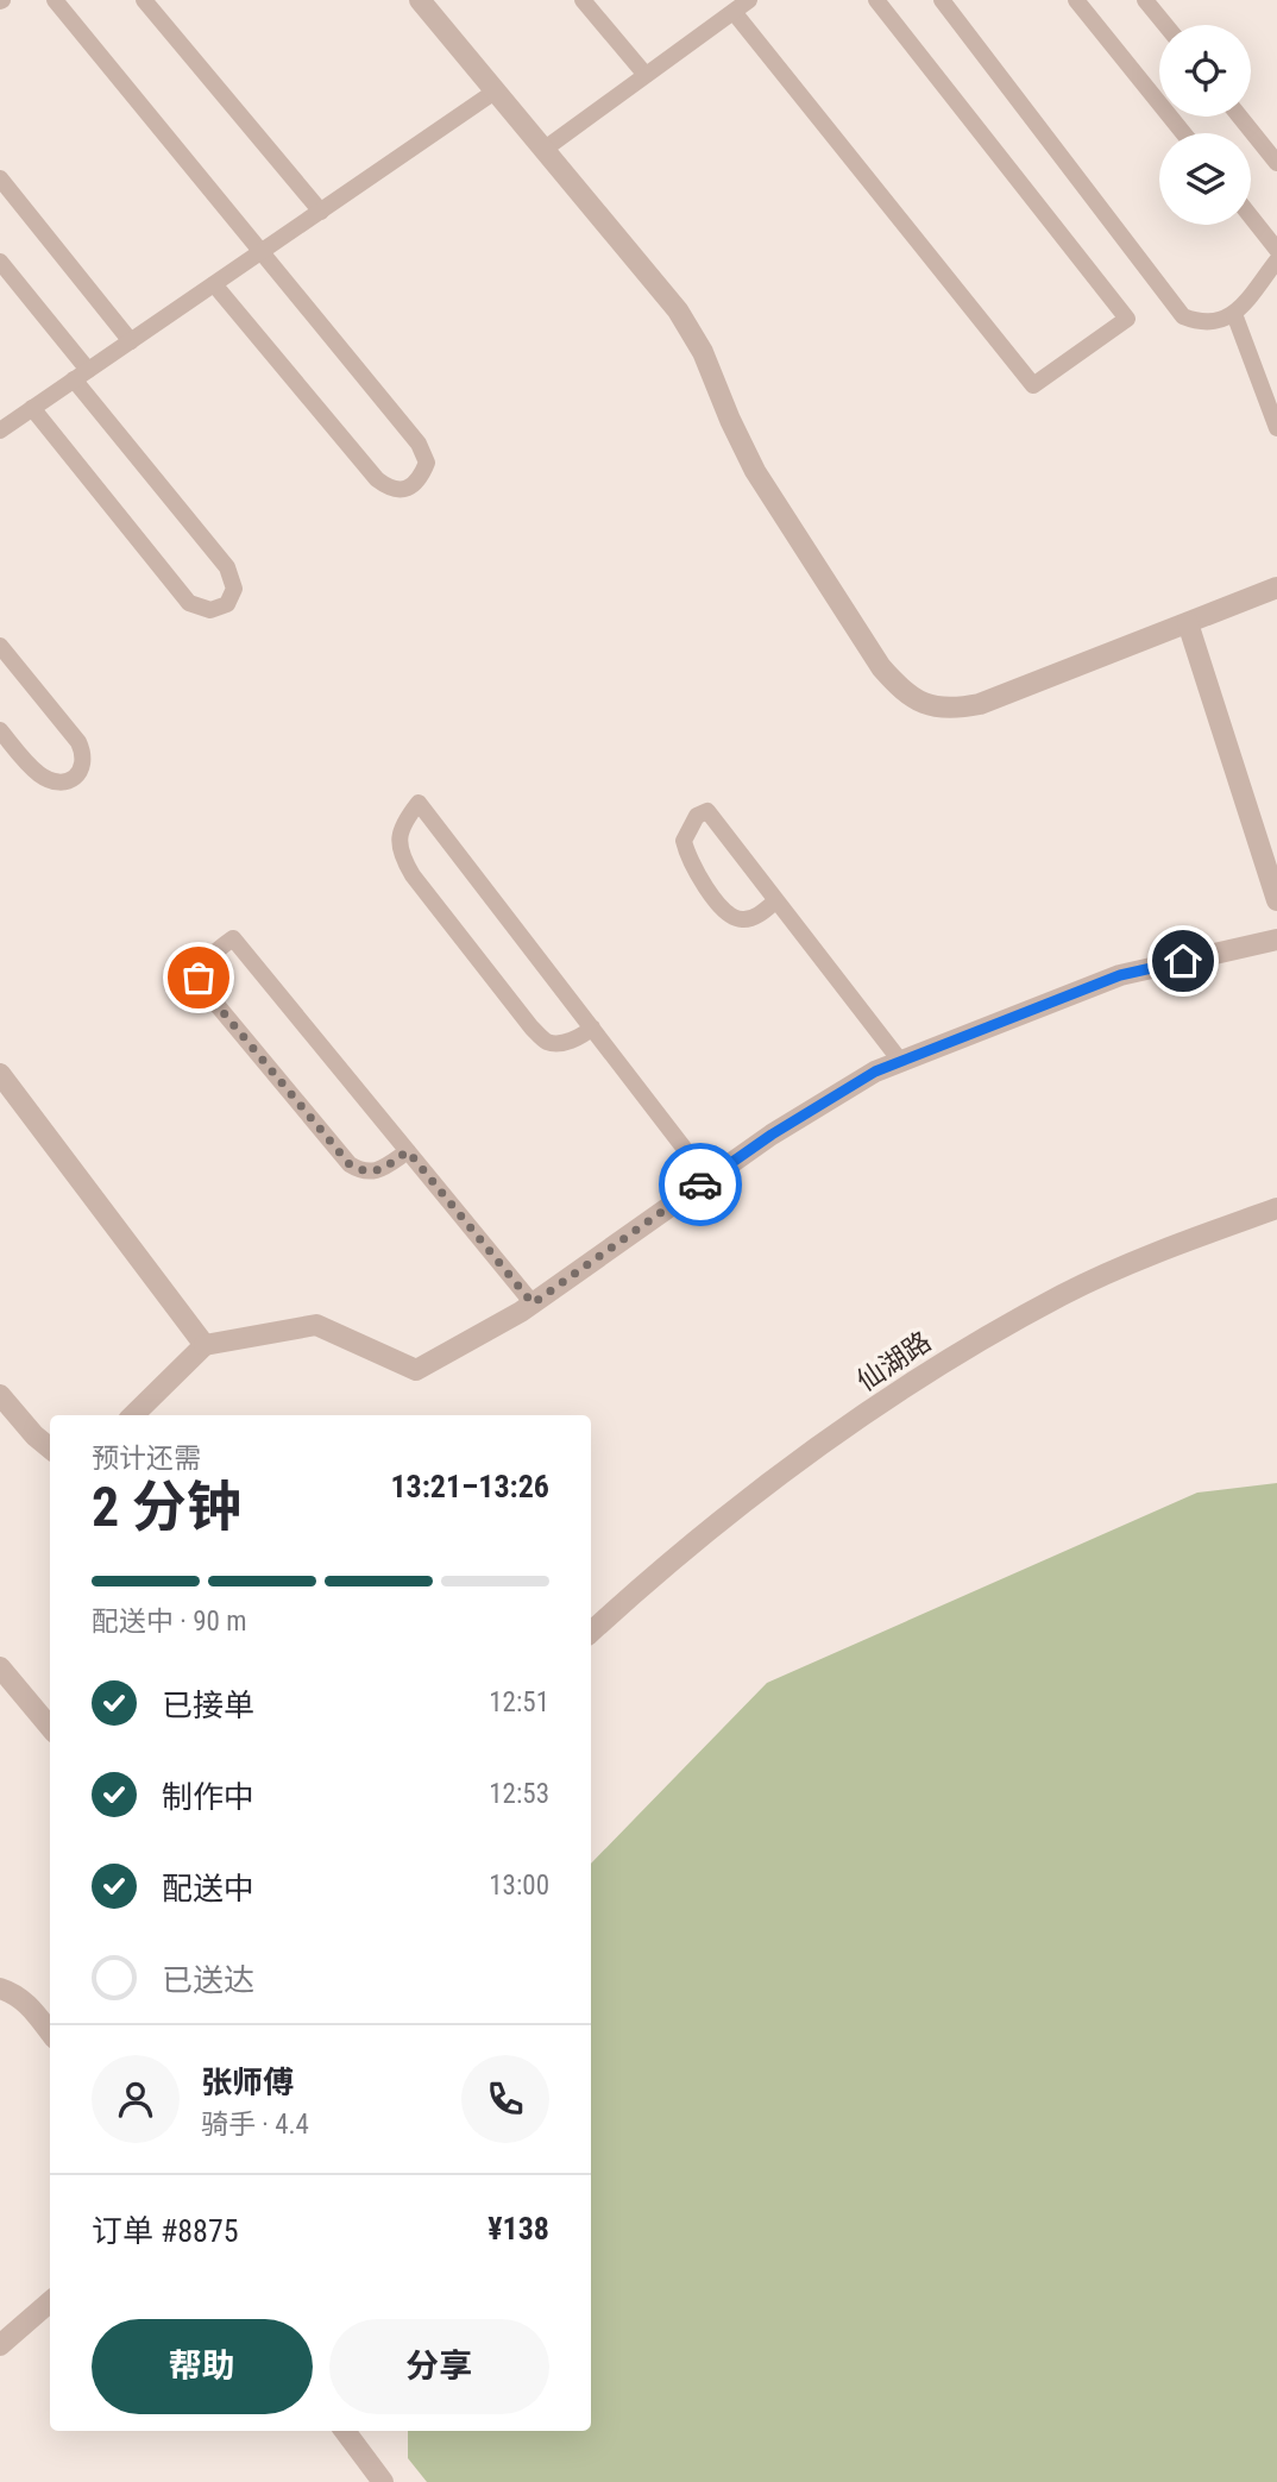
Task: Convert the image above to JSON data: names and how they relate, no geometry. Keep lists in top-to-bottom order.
{
  "streets": {
    "street": ["仙湖路"]
  },
  "page": {
    "heading": ["2 分钟", "预计还需", "13:21–13:26"],
    "panel": [
      "张师傅",
      "骑手 · 4.4",
      "订单 #8875",
      "¥138"
    ],
    "bar": "配送中 · 90 m",
    "list": [
      ["已接单", "12:51"],
      ["制作中", "12:53"],
      ["配送中", "13:00"],
      "已送达"
    ],
    "buttons": ["帮助", "分享"]
  }
}
